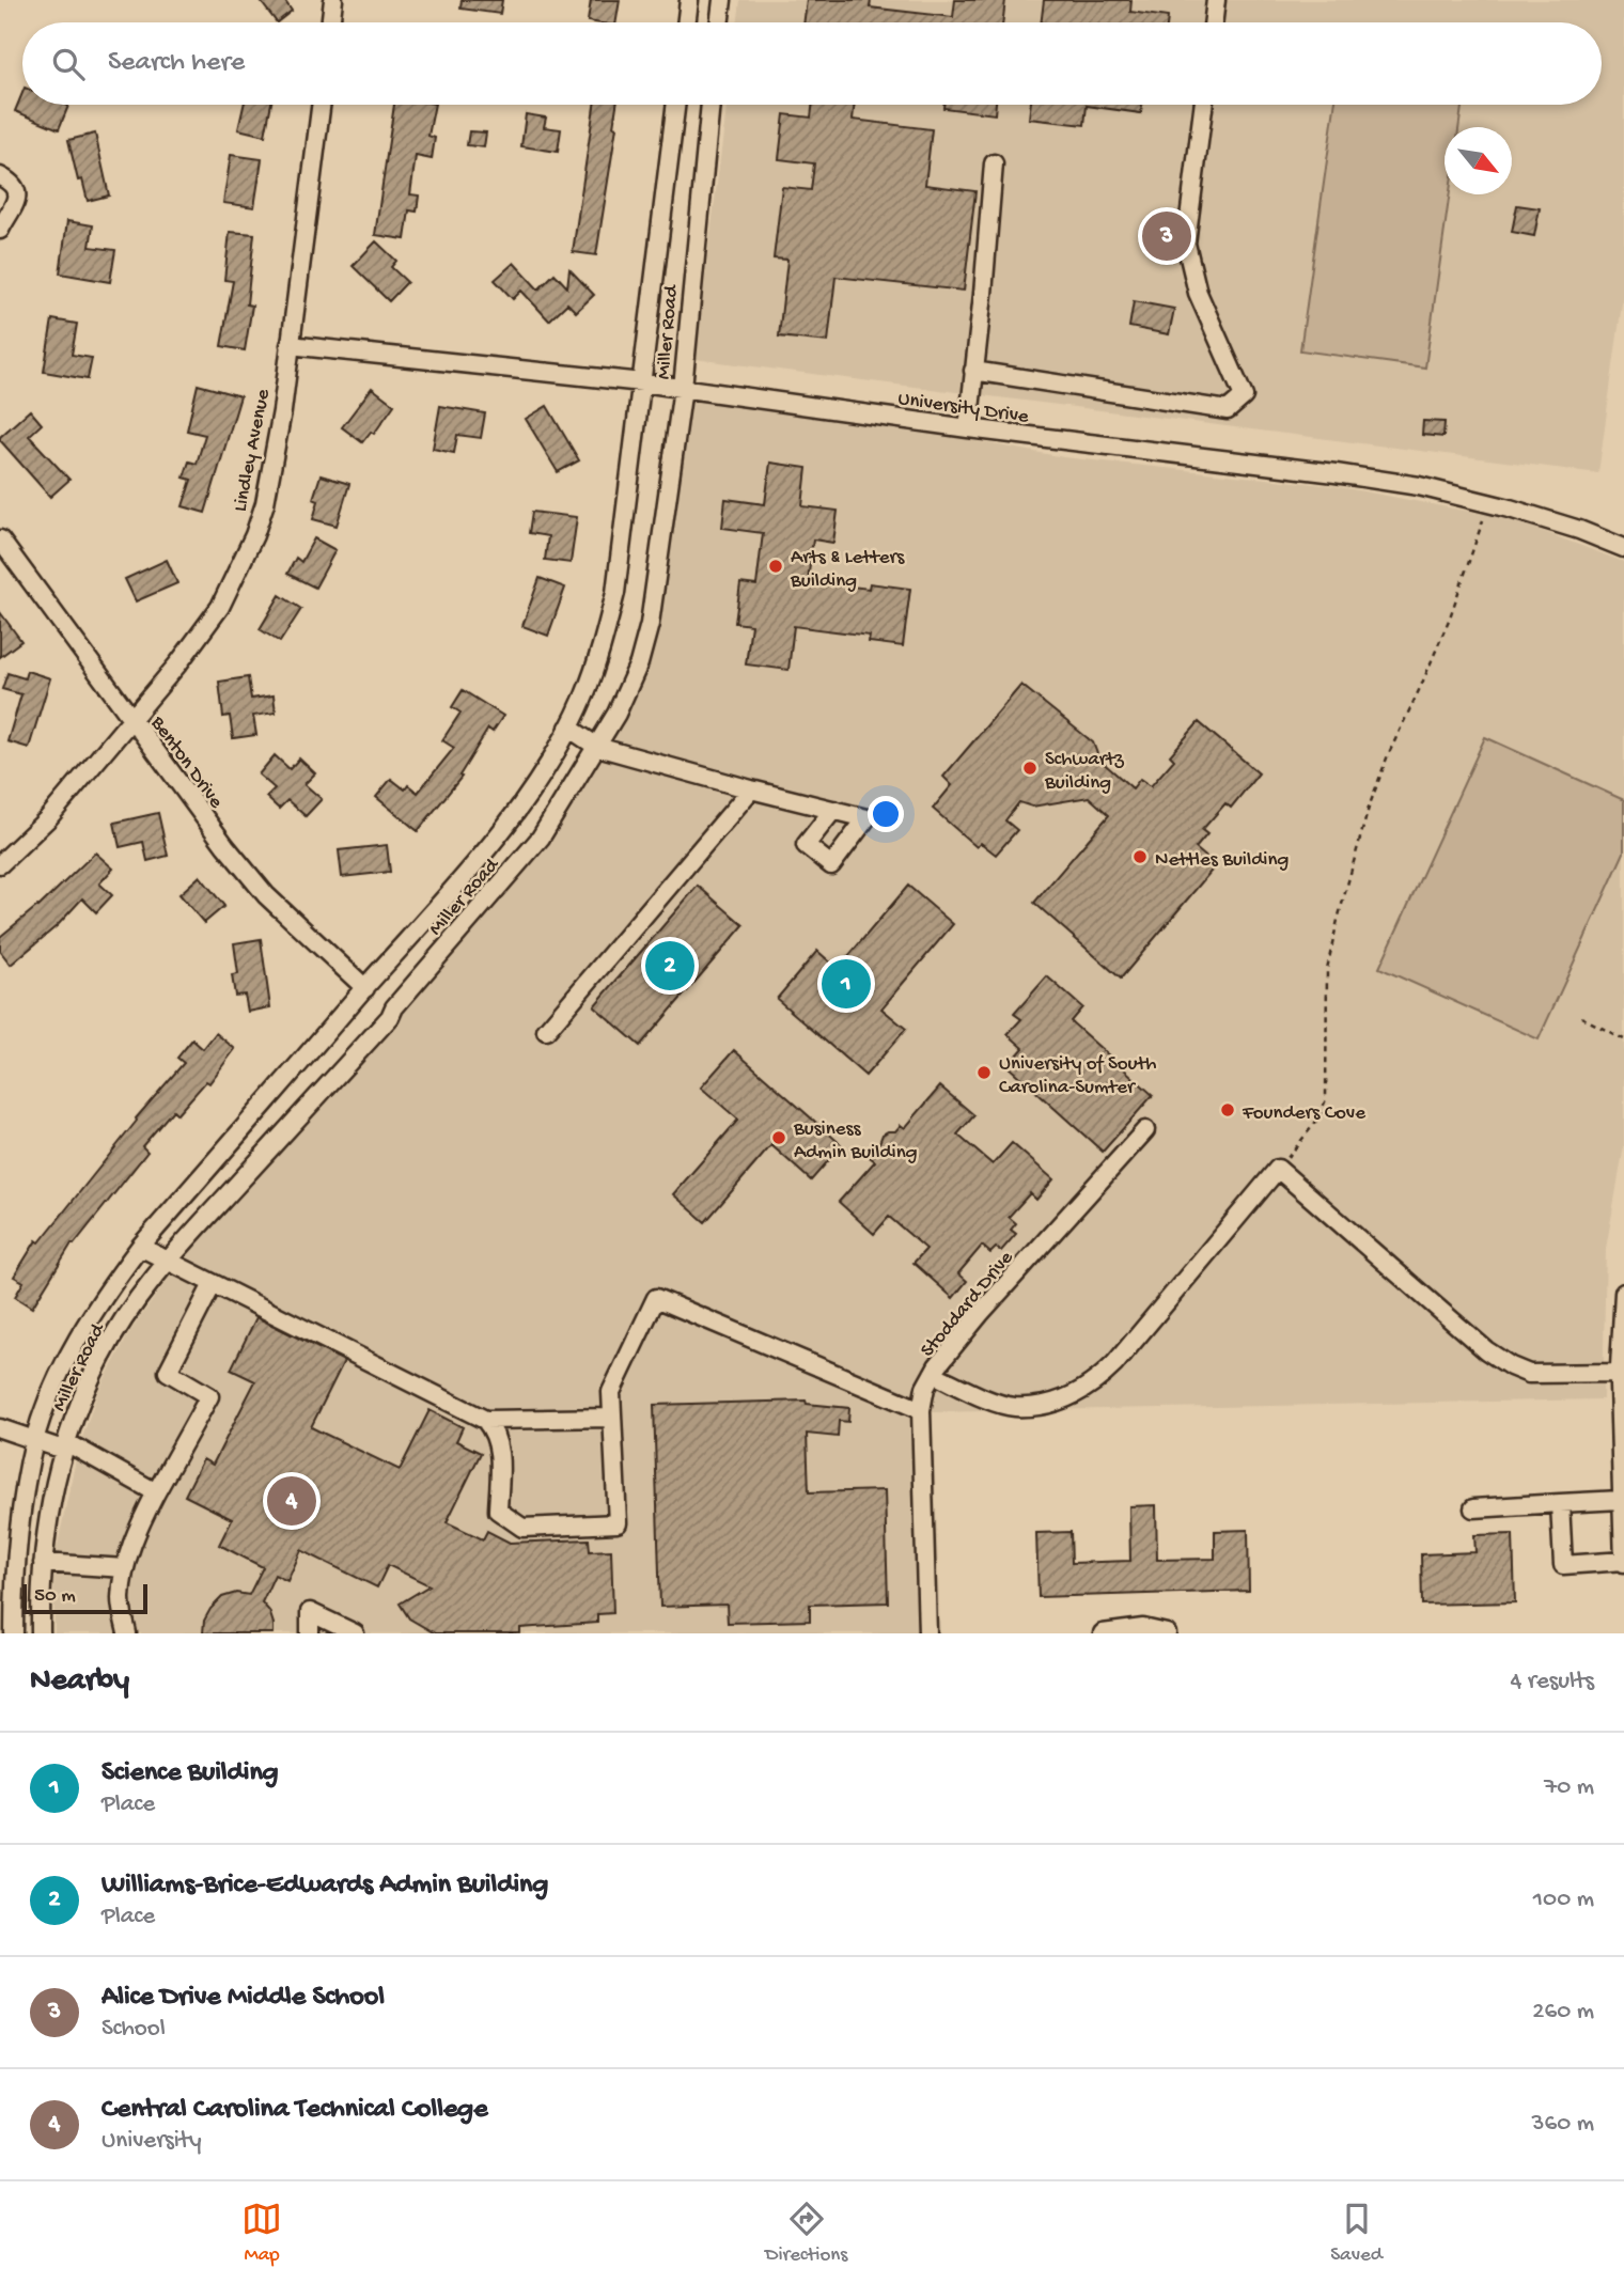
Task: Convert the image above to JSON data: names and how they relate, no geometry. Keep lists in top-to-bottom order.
{
  "streets": {
    "street": [
      "Miller Road",
      "University Drive",
      "Lindley Avenue",
      "Benton Drive",
      "Stoddard Drive"
    ]
  },
  "crossings": [
    ["Miller Road", "University Drive"],
    ["Miller Road", "Benton Drive"],
    ["University Drive", "Lindley Avenue"],
    ["Lindley Avenue", "Benton Drive"]
  ],
  "places": [
    "Arts & Letters Building",
    "Schwartz Building",
    "Nettles Building",
    "University of South Carolina-Sumter",
    "Founders Cove",
    "Business Admin Building"
  ],
  "scale_bar": "50 m",
  "north": "bottom right",
  "page": {
    "search": "Search here",
    "pins": [
      "3",
      "2",
      "1",
      "4"
    ],
    "scale": "50 m",
    "heading": ["Nearby", "4 results"],
    "list": [
      {
        "mark": "1",
        "name": "Science Building",
        "note": "Place",
        "value": "70 m"
      },
      {
        "mark": "2",
        "name": "Williams-Brice-Edwards Admin Building",
        "note": "Place",
        "value": "100 m"
      },
      {
        "mark": "3",
        "name": "Alice Drive Middle School",
        "note": "School",
        "value": "260 m"
      },
      {
        "mark": "4",
        "name": "Central Carolina Technical College",
        "note": "University",
        "value": "360 m"
      }
    ],
    "nav": ["Map", "Directions", "Saved"]
  }
}
